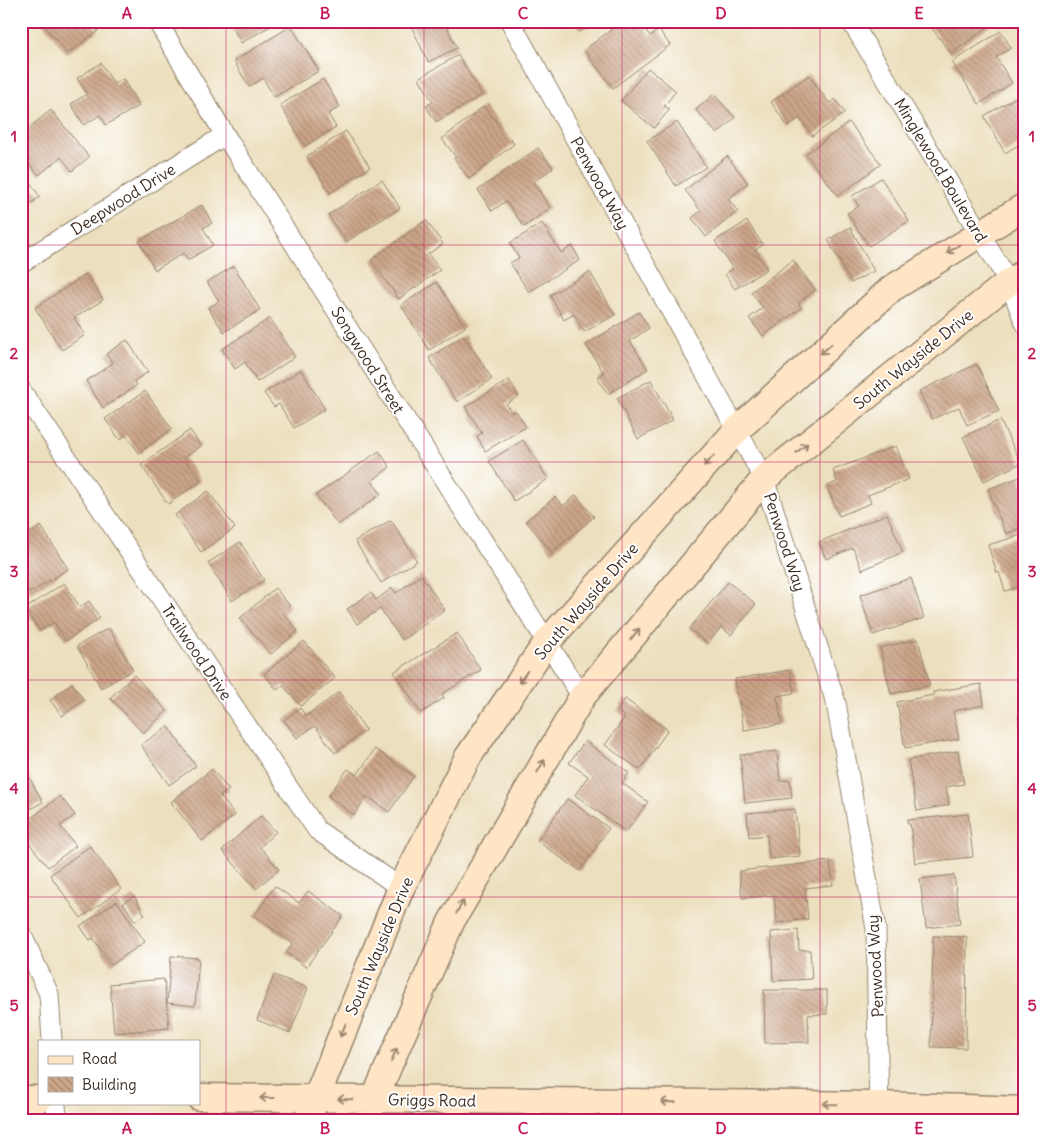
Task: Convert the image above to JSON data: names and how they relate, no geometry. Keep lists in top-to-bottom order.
{
  "streets": {
    "main road": ["South Wayside Drive", "Griggs Road"],
    "street": [
      "Minglewood Boulevard",
      "Penwood Way",
      "Deepwood Drive",
      "Songwood Street",
      "Trailwood Drive"
    ]
  },
  "crossings": [
    ["Minglewood Boulevard", "South Wayside Drive"],
    ["Penwood Way", "South Wayside Drive"],
    ["Penwood Way", "Griggs Road"],
    ["Deepwood Drive", "Songwood Street"],
    ["South Wayside Drive", "Songwood Street"],
    ["South Wayside Drive", "Trailwood Drive"],
    ["South Wayside Drive", "Griggs Road"]
  ],
  "one_way": ["Griggs Road"],
  "legend": ["Road", "Building"],
  "grid": {
    "columns": [
      "A",
      "B",
      "C",
      "D",
      "E"
    ],
    "rows": [
      "1",
      "2",
      "3",
      "4",
      "5"
    ]
  }
}
